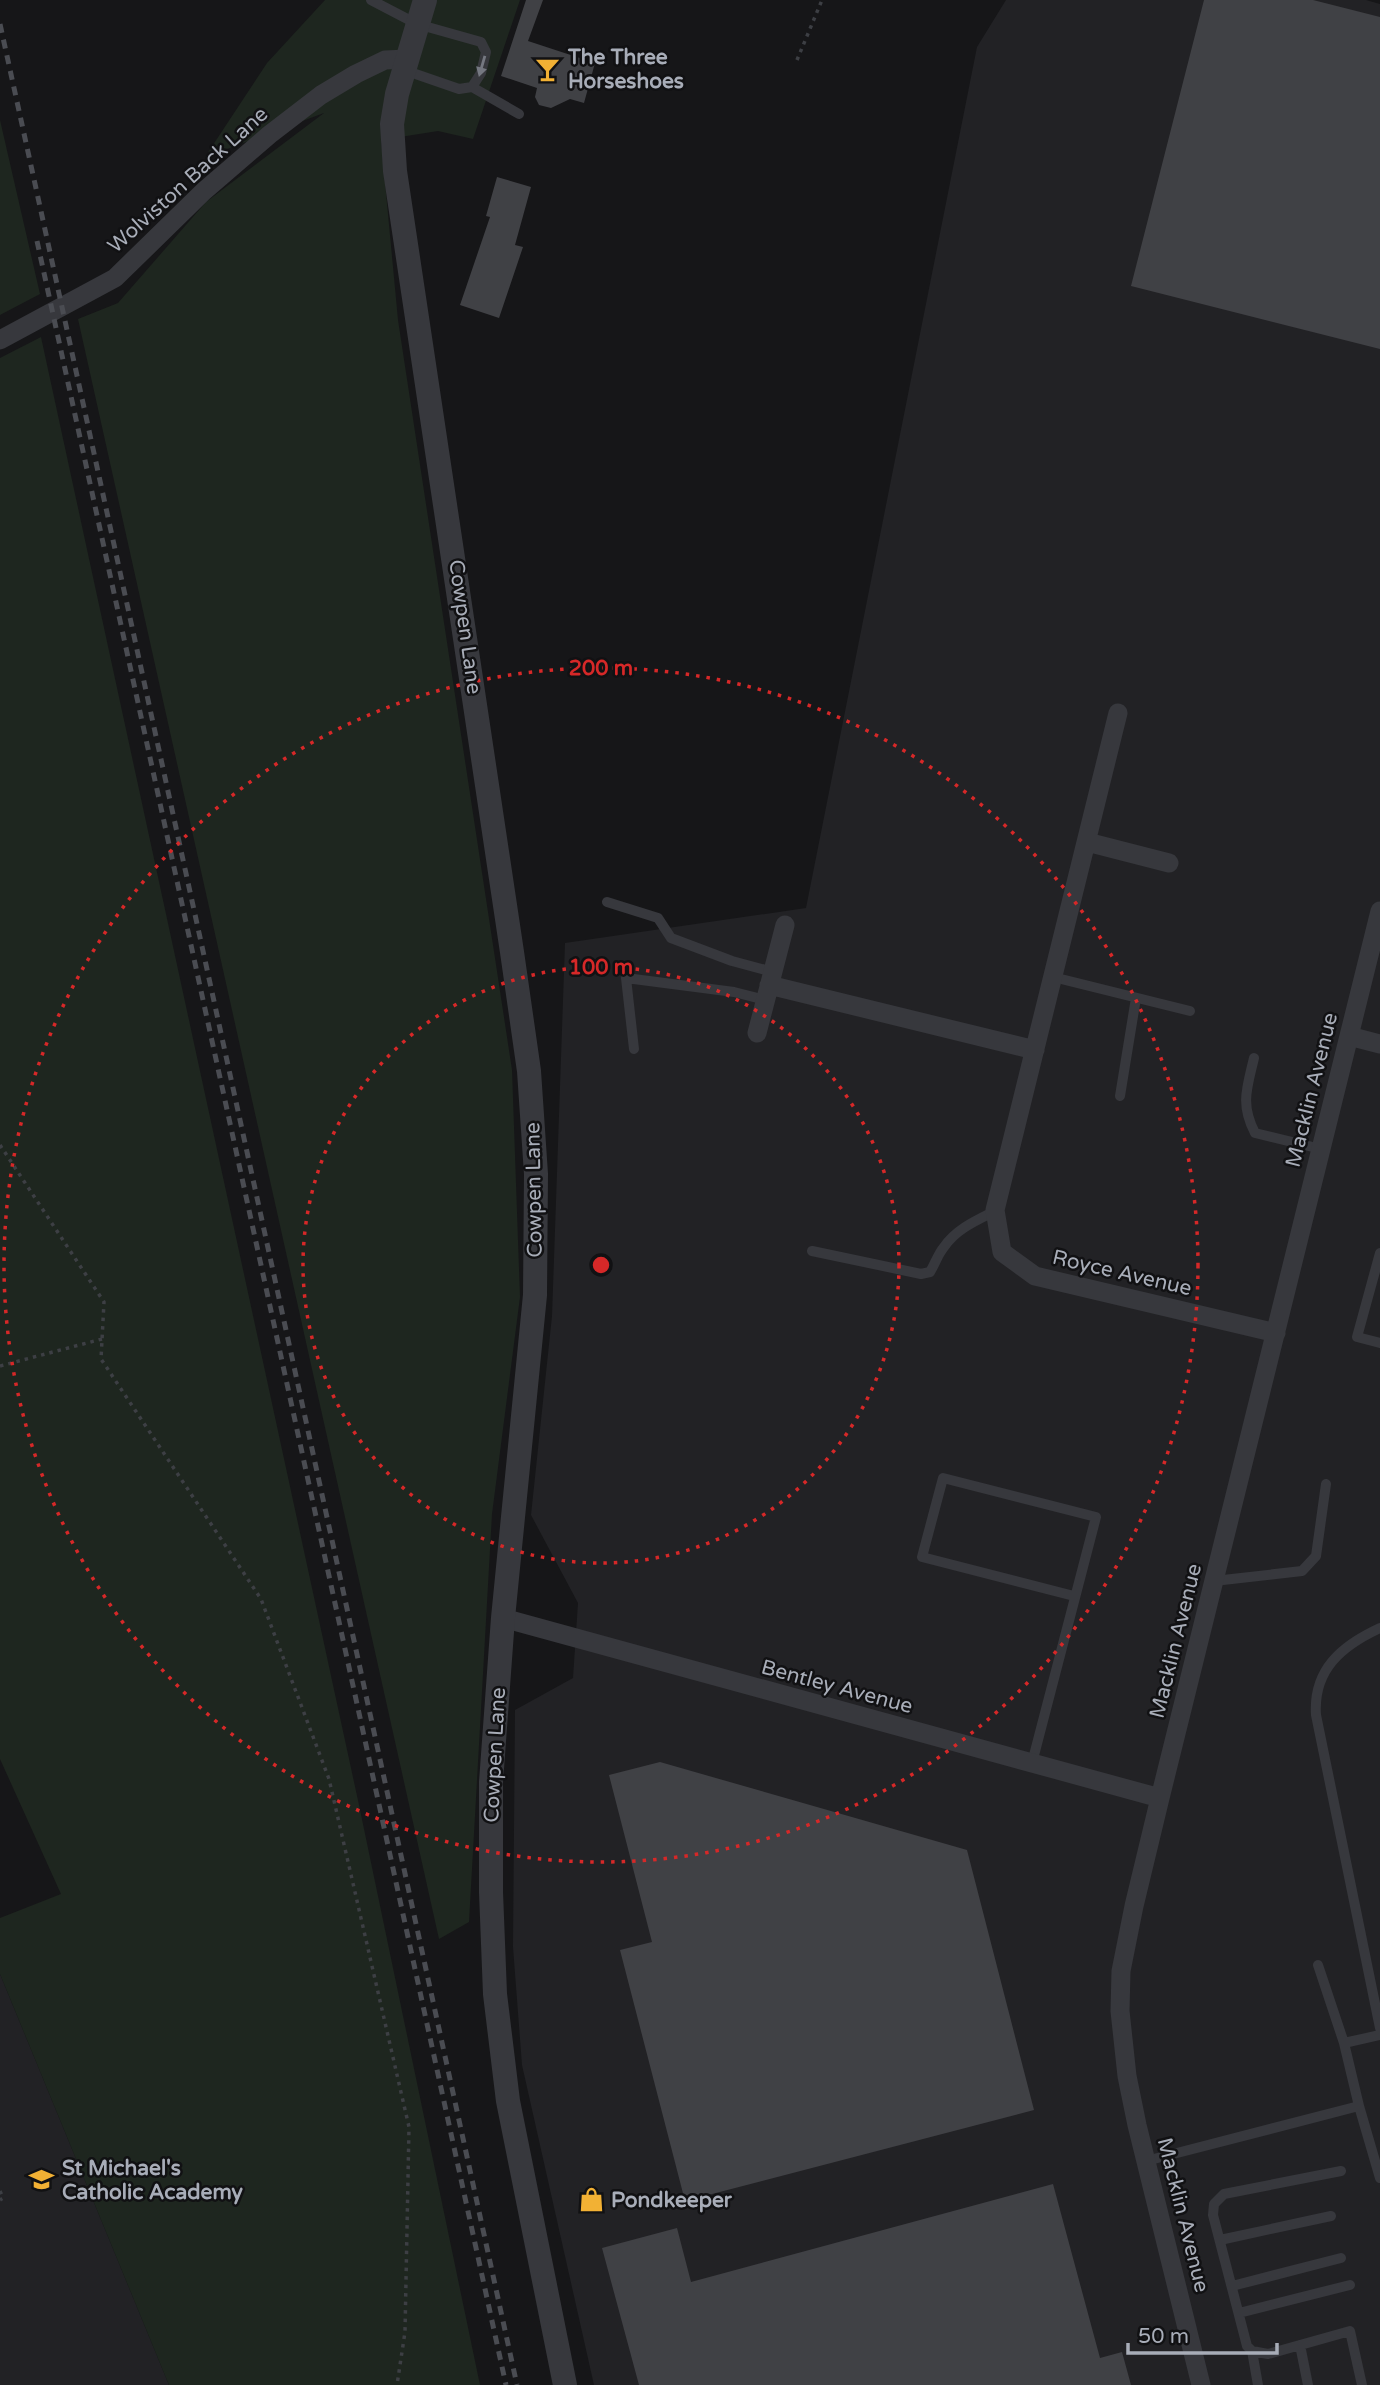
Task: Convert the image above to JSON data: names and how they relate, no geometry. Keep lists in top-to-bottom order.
{
  "streets": {
    "street": [
      "Wolviston Back Lane",
      "Cowpen Lane",
      "Macklin Avenue",
      "Royce Avenue",
      "Bentley Avenue"
    ]
  },
  "crossings": [
    ["Wolviston Back Lane", "Cowpen Lane"],
    ["Cowpen Lane", "Bentley Avenue"],
    ["Macklin Avenue", "Royce Avenue"],
    ["Macklin Avenue", "Bentley Avenue"]
  ],
  "places": {
    "bar": ["The Three Horseshoes"],
    "school or university": ["St Michael's Catholic Academy"],
    "shop": ["Pondkeeper"]
  },
  "scale_bar": "50 m",
  "rings": ["200 m", "100 m"]
}
